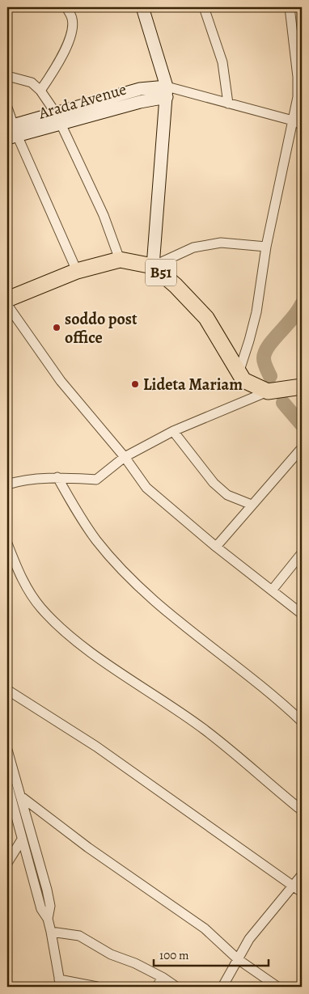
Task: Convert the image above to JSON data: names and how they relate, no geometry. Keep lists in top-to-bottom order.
{
  "streets": {
    "highway": ["B51"],
    "main road": ["Arada Avenue"]
  },
  "places": ["soddo post office", "Lideta Mariam"],
  "scale_bar": "100 m"
}
